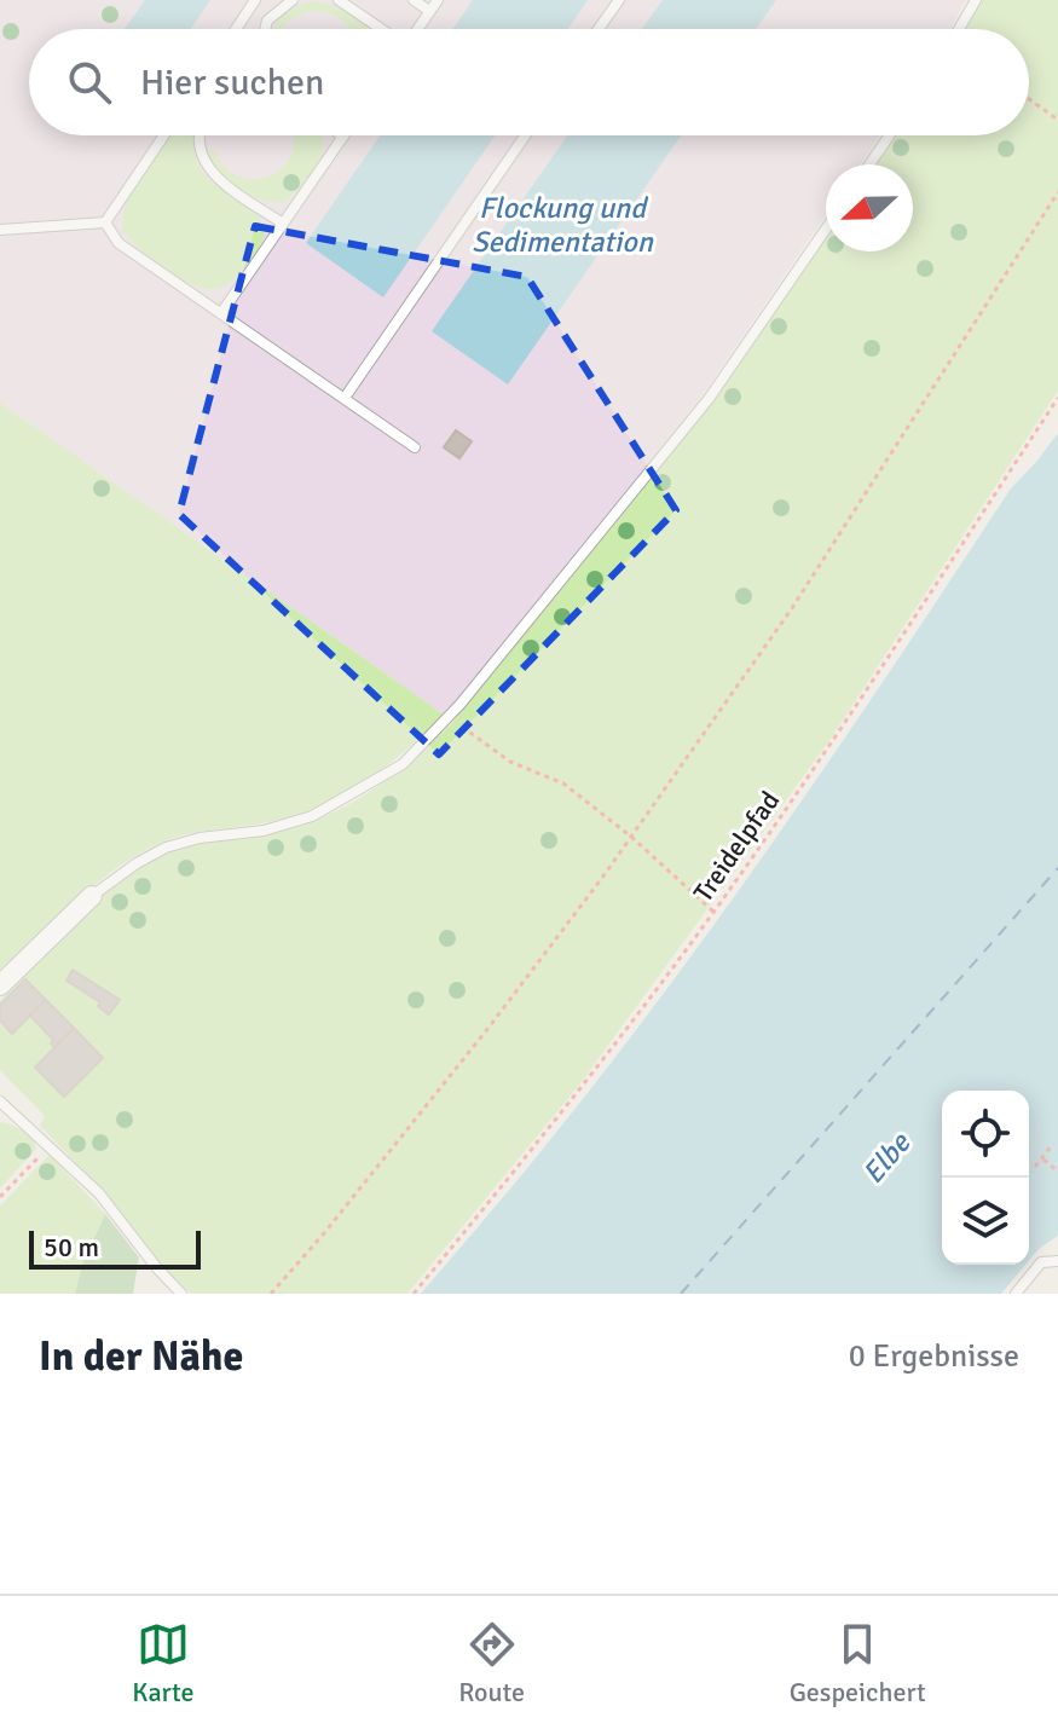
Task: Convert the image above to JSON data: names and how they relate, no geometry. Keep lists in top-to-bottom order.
{
  "streets": {
    "path": ["Treidelpfad"]
  },
  "water": ["Flockung und Sedimentation", "Elbe"],
  "scale_bar": "50 m",
  "north": "left",
  "page": {
    "search": "Hier suchen",
    "scale": "50 m",
    "heading": ["In der Nähe", "0 Ergebnisse"],
    "nav": ["Karte", "Route", "Gespeichert"]
  }
}
